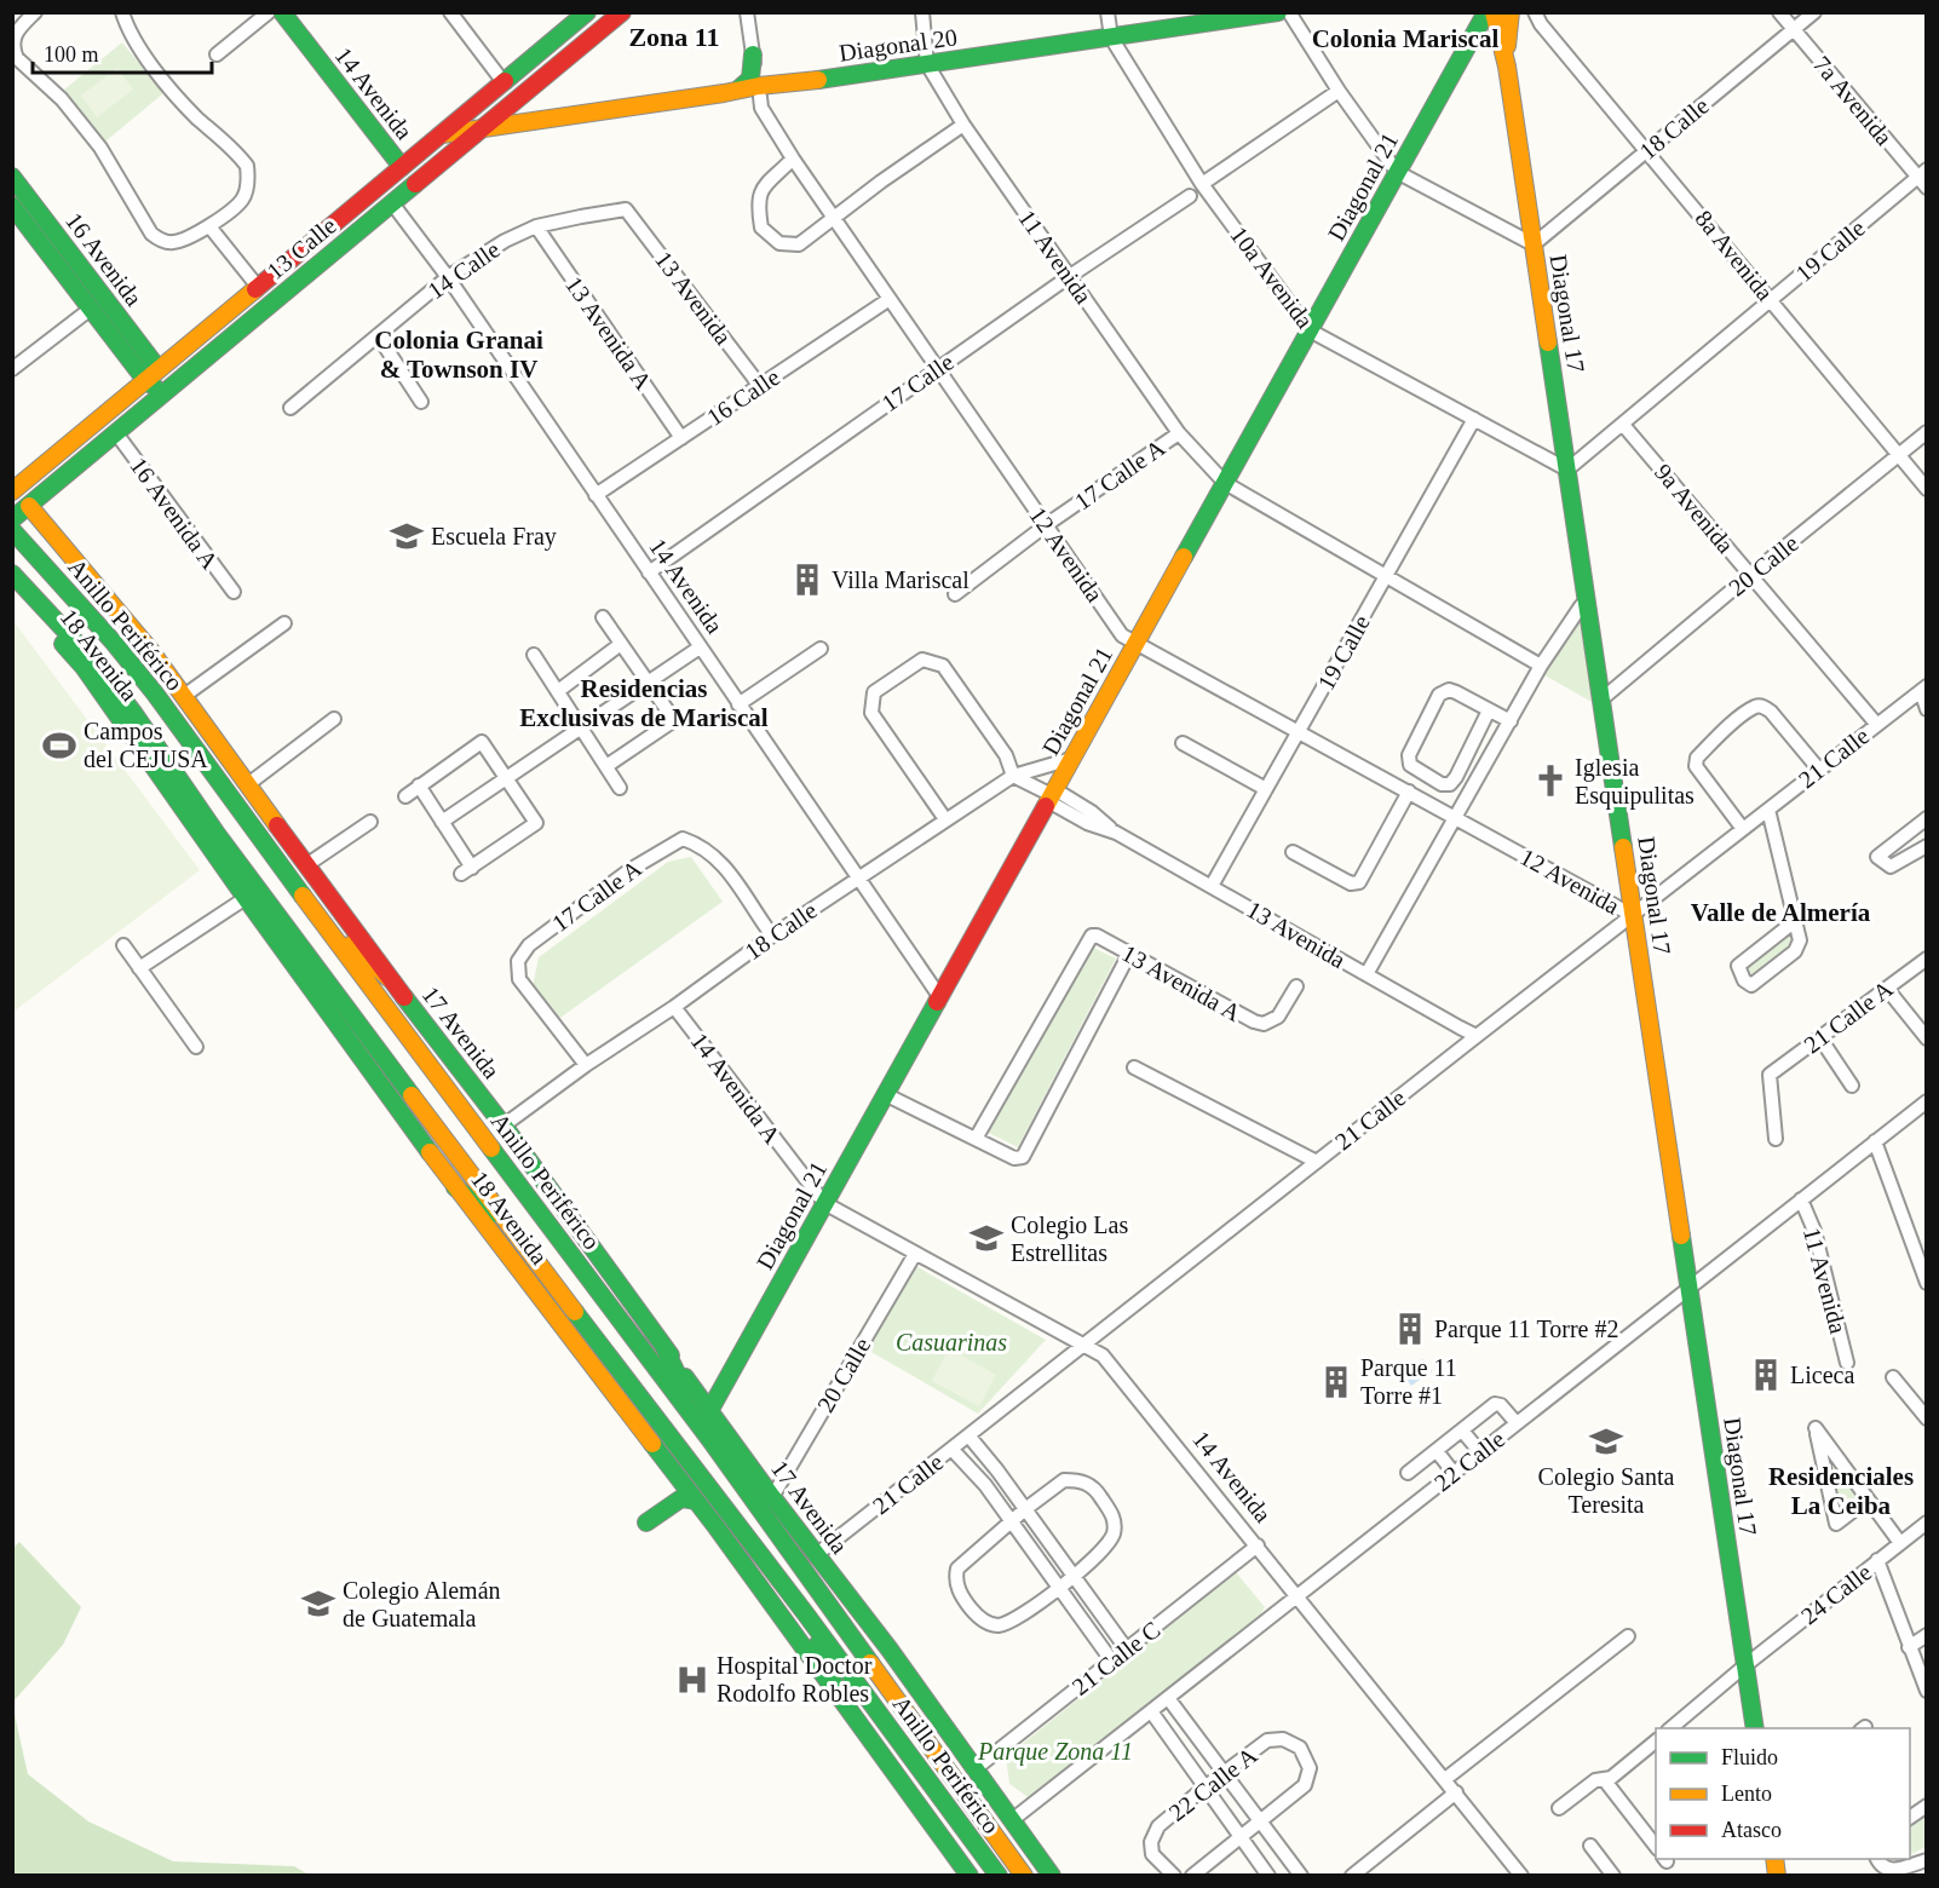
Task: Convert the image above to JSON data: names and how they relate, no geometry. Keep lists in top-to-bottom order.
{
  "streets": {
    "main road": [
      "Diagonal 20",
      "14 Avenida",
      "Diagonal 21",
      "13 Calle",
      "16 Avenida",
      "Diagonal 17",
      "Anillo Periférico",
      "18 Avenida",
      "17 Avenida"
    ],
    "street": [
      "7a Avenida",
      "18 Calle",
      "19 Calle",
      "8a Avenida",
      "11 Avenida",
      "14 Calle",
      "10a Avenida",
      "13 Avenida",
      "13 Avenida A",
      "17 Calle",
      "16 Calle",
      "17 Calle A",
      "9a Avenida",
      "16 Avenida A",
      "12 Avenida",
      "20 Calle",
      "21 Calle",
      "21 Calle A",
      "14 Avenida A",
      "22 Calle",
      "24 Calle",
      "21 Calle C",
      "22 Calle A"
    ]
  },
  "crossings": [
    ["Diagonal 20", "13 Calle"],
    ["Diagonal 20", "11 Avenida"],
    ["Diagonal 20", "10a Avenida"],
    ["Diagonal 20", "12 Avenida"],
    ["14 Avenida", "18 Calle"],
    ["14 Avenida", "Diagonal 21"],
    ["14 Avenida", "13 Calle"],
    ["14 Avenida", "14 Calle"],
    ["14 Avenida", "17 Calle"],
    ["14 Avenida", "16 Calle"],
    ["14 Avenida", "20 Calle"],
    ["14 Avenida", "21 Calle"],
    ["14 Avenida", "14 Avenida A"],
    ["14 Avenida", "22 Calle"],
    ["14 Avenida", "21 Calle C"],
    ["7a Avenida", "18 Calle"],
    ["7a Avenida", "19 Calle"],
    ["18 Calle", "Diagonal 21"],
    ["18 Calle", "8a Avenida"],
    ["18 Calle", "13 Avenida"],
    ["18 Calle", "Diagonal 17"],
    ["18 Calle", "17 Calle A"],
    ["18 Calle", "17 Avenida"],
    ["18 Calle", "14 Avenida A"],
    ["Diagonal 21", "11 Avenida"],
    ["Diagonal 21", "10a Avenida"],
    ["Diagonal 21", "13 Avenida"],
    ["Diagonal 21", "12 Avenida"],
    ["Diagonal 21", "17 Avenida"],
    ["Diagonal 21", "14 Avenida A"],
    ["13 Calle", "16 Avenida"],
    ["13 Calle", "16 Avenida A"],
    ["13 Calle", "17 Avenida"],
    ["19 Calle", "8a Avenida"],
    ["19 Calle", "10a Avenida"],
    ["19 Calle", "13 Avenida"],
    ["19 Calle", "Diagonal 17"],
    ["19 Calle", "9a Avenida"],
    ["19 Calle", "12 Avenida"],
    ["8a Avenida", "20 Calle"],
    ["11 Avenida", "17 Calle"],
    ["11 Avenida", "17 Calle A"],
    ["11 Avenida", "22 Calle"],
    ["14 Calle", "13 Avenida"],
    ["14 Calle", "13 Avenida A"],
    ["10a Avenida", "Diagonal 17"],
    ["13 Avenida", "16 Calle"],
    ["13 Avenida", "21 Calle"],
    ["Diagonal 17", "12 Avenida"],
    ["Diagonal 17", "20 Calle"],
    ["Diagonal 17", "21 Calle"],
    ["Diagonal 17", "22 Calle"],
    ["Diagonal 17", "24 Calle"],
    ["13 Avenida A", "16 Calle"],
    ["17 Calle", "12 Avenida"],
    ["16 Calle", "12 Avenida"],
    ["17 Calle A", "12 Avenida"],
    ["9a Avenida", "20 Calle"],
    ["9a Avenida", "21 Calle"],
    ["12 Avenida", "21 Calle"],
    ["20 Calle", "17 Avenida"],
    ["21 Calle", "17 Avenida"],
    ["17 Avenida", "22 Calle"],
    ["17 Avenida", "21 Calle C"]
  ],
  "districts": [
    "Zona 11",
    "Colonia Mariscal",
    "Colonia Granai & Townson IV",
    "Residencias Exclusivas de Mariscal",
    "Valle de Almería",
    "Residenciales La Ceiba"
  ],
  "parks": ["Casuarinas", "Parque Zona 11"],
  "places": {
    "school or university": [
      "Escuela Fray",
      "Colegio Las Estrellitas",
      "Colegio Santa Teresita",
      "Colegio Alemán de Guatemala"
    ],
    "building": [
      "Villa Mariscal",
      "Parque 11 Torre #2",
      "Liceca",
      "Parque 11 Torre #1"
    ],
    "sports": ["Campos del CEJUSA"],
    "church": ["Iglesia Esquipulitas"],
    "hospital": ["Hospital Doctor Rodolfo Robles"]
  },
  "legend": ["Fluido", "Lento", "Atasco"],
  "scale_bar": "100 m"
}
